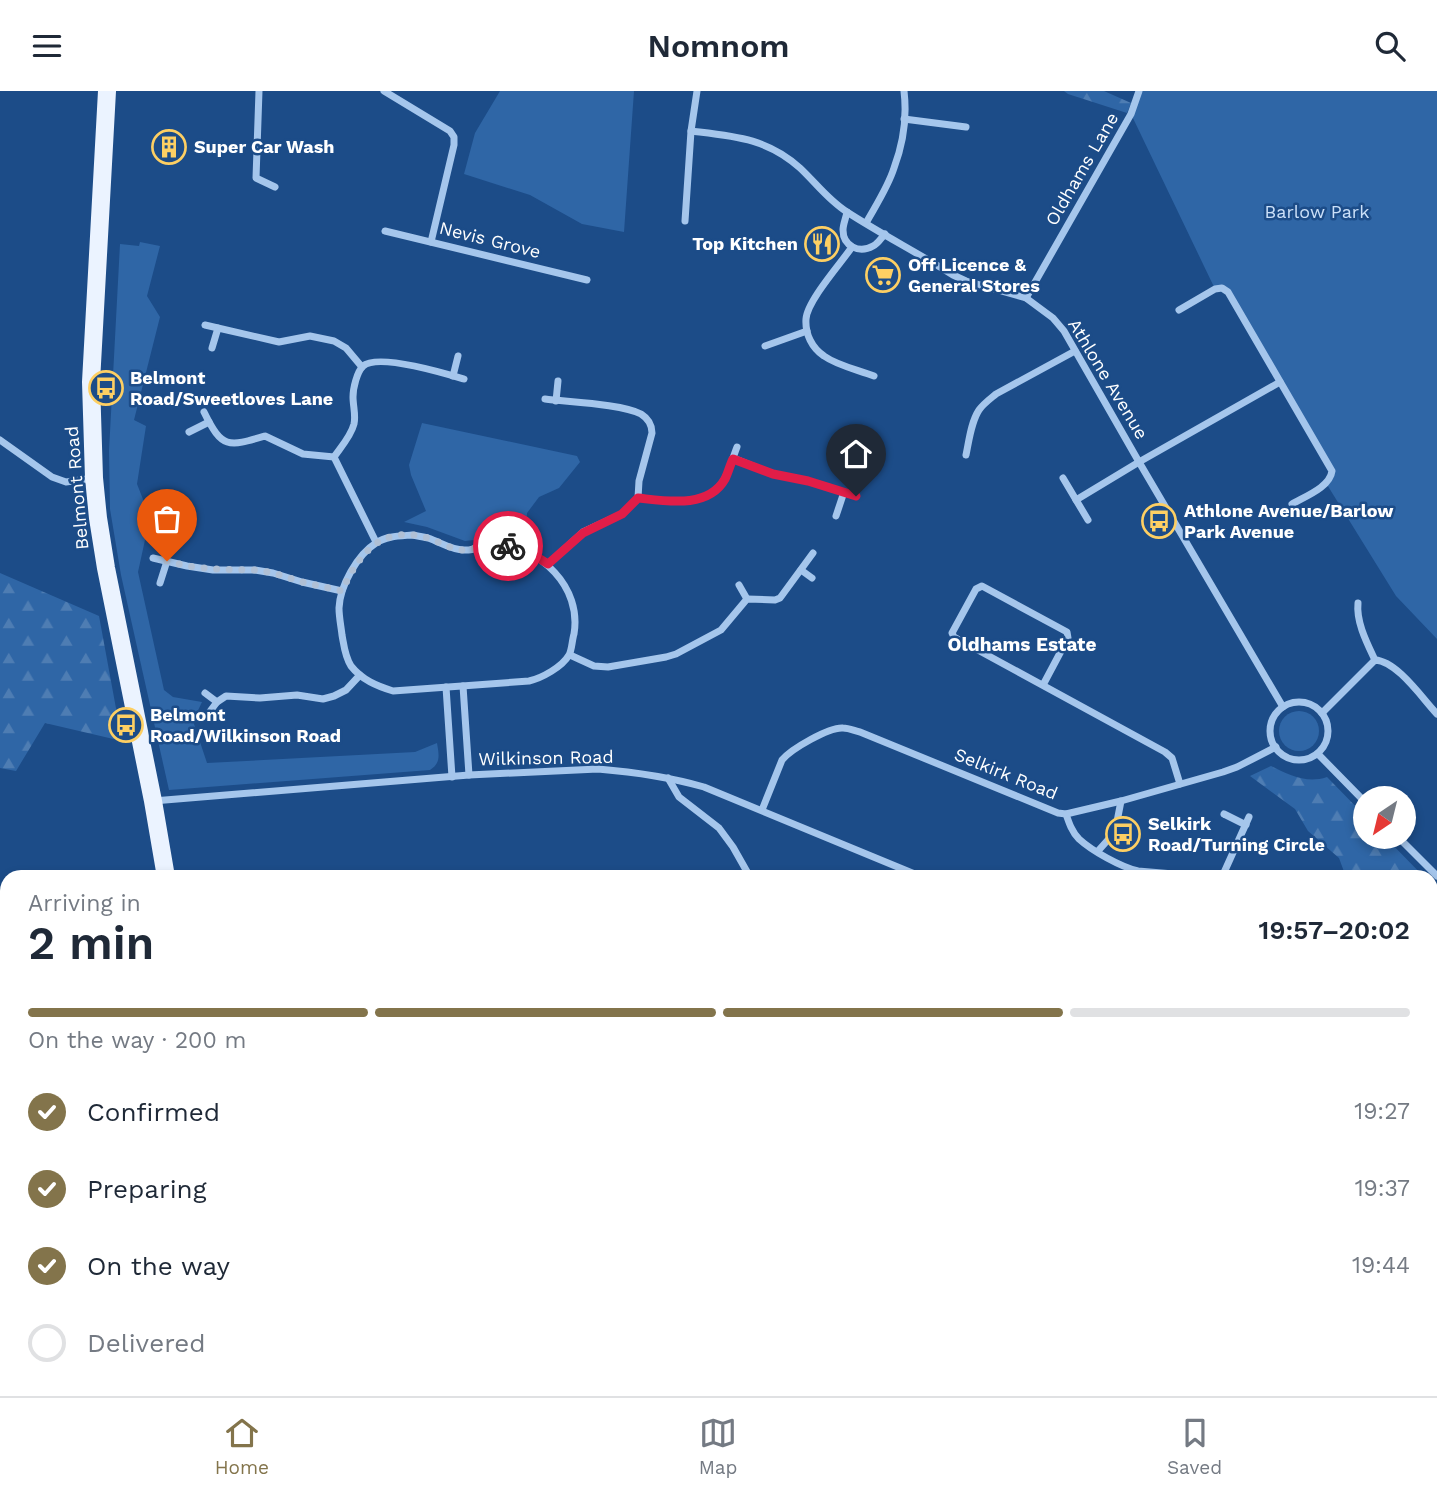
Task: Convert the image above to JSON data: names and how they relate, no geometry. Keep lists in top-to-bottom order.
{
  "streets": {
    "main road": ["Belmont Road"],
    "street": [
      "Oldhams Lane",
      "Nevis Grove",
      "Athlone Avenue",
      "Wilkinson Road",
      "Selkirk Road"
    ]
  },
  "crossings": [
    ["Oldhams Lane", "Athlone Avenue"],
    ["Athlone Avenue", "Selkirk Road"],
    ["Belmont Road", "Wilkinson Road"],
    ["Wilkinson Road", "Selkirk Road"]
  ],
  "districts": ["Oldhams Estate"],
  "parks": ["Barlow Park"],
  "places": {
    "building": ["Super Car Wash"],
    "restaurant": ["Top Kitchen"],
    "supermarket": ["Off Licence & General Stores"],
    "bus stop": [
      "Belmont Road/Sweetloves Lane",
      "Athlone Avenue/Barlow Park Avenue",
      "Belmont Road/Wilkinson Road",
      "Selkirk Road/Turning Circle"
    ]
  },
  "north": "bottom left",
  "page": {
    "header": "Nomnom",
    "heading": ["2 min", "Arriving in", "19:57–20:02"],
    "bar": "On the way · 200 m",
    "list": [
      ["Confirmed", "19:27"],
      ["Preparing", "19:37"],
      ["On the way", "19:44"],
      "Delivered"
    ],
    "tabs": ["Home", "Map", "Saved"]
  }
}
